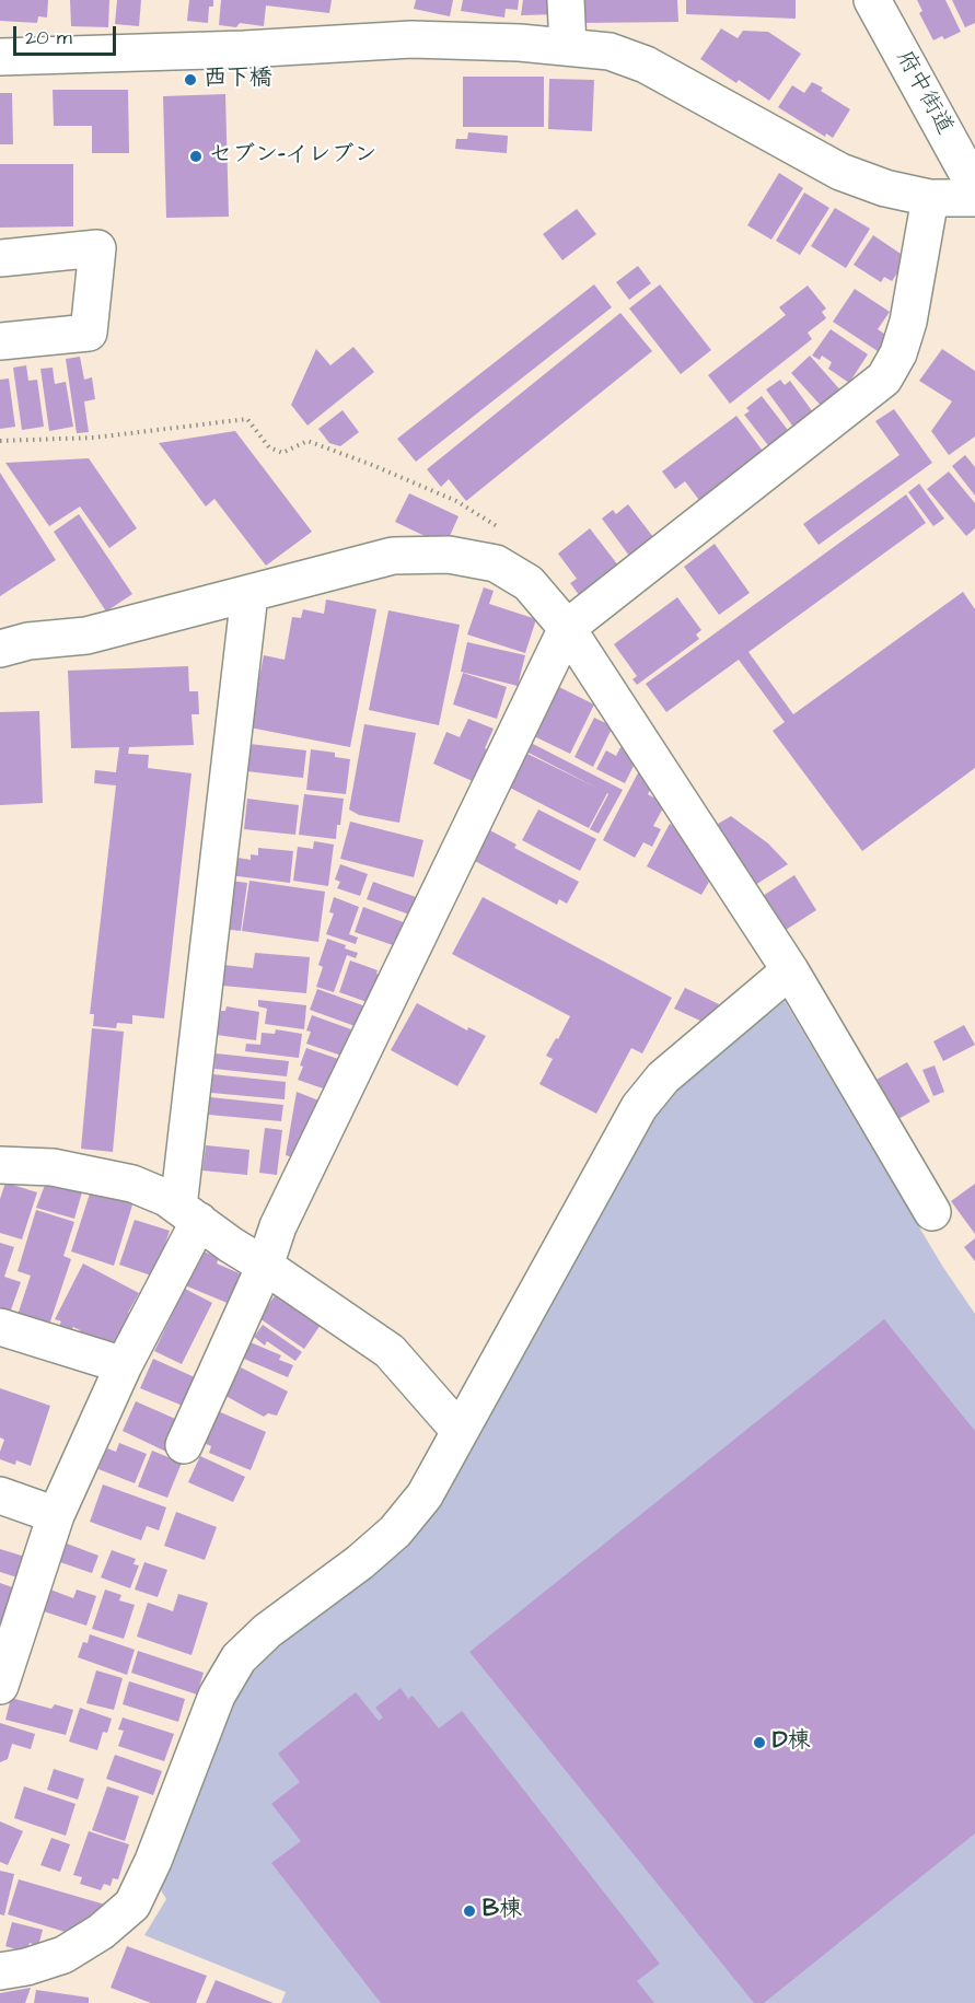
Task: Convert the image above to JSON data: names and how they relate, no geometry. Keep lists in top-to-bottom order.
{
  "streets": {
    "main road": ["府中街道"]
  },
  "places": [
    "西下橋",
    "セブン-イレブン",
    "D棟",
    "B棟"
  ],
  "scale_bar": "20 m"
}
